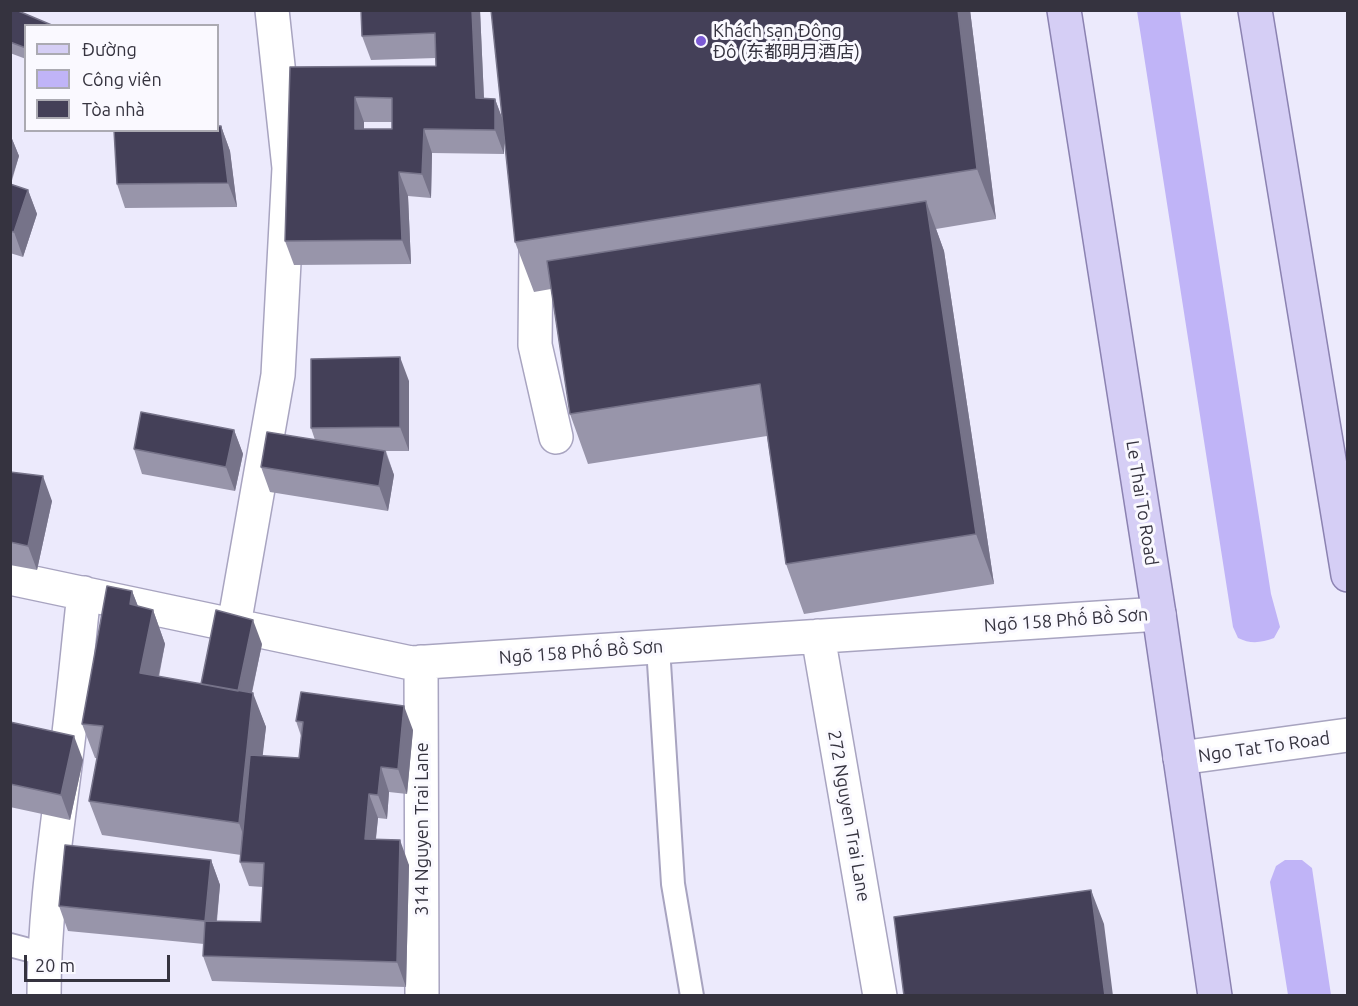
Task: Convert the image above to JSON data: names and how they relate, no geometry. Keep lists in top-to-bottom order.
{
  "streets": {
    "main road": ["Le Thai To Road"],
    "street": [
      "Ngõ 158 Phố Bồ Sơn",
      "Ngo Tat To Road",
      "272 Nguyen Trai Lane",
      "314 Nguyen Trai Lane"
    ]
  },
  "crossings": [
    ["Le Thai To Road", "Ngõ 158 Phố Bồ Sơn"],
    ["Le Thai To Road", "Ngo Tat To Road"],
    ["Ngõ 158 Phố Bồ Sơn", "272 Nguyen Trai Lane"],
    ["Ngõ 158 Phố Bồ Sơn", "314 Nguyen Trai Lane"]
  ],
  "places": ["Khách sạn Đông Đô (东都明月酒店)"],
  "legend": ["Đường", "Công viên", "Tòa nhà"],
  "scale_bar": "20 m"
}
